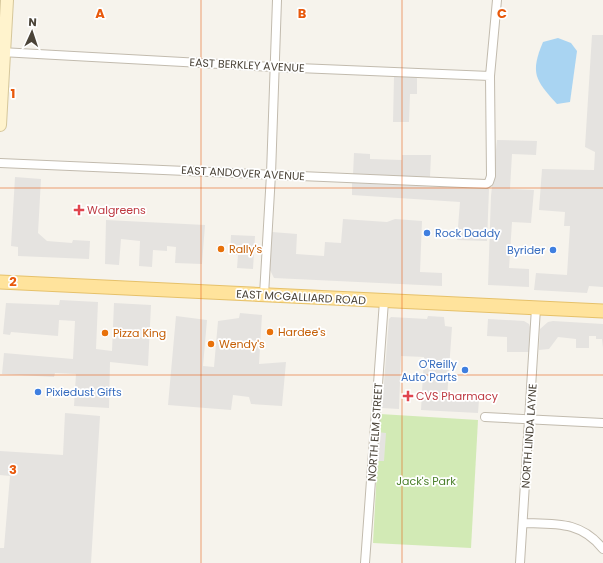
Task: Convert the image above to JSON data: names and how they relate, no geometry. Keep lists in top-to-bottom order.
{
  "streets": {
    "main road": ["EAST MCGALLIARD ROAD"],
    "street": [
      "EAST BERKLEY AVENUE",
      "EAST ANDOVER AVENUE",
      "NORTH ELM STREET",
      "NORTH LINDA LAYNE"
    ]
  },
  "crossings": [
    ["EAST BERKLEY AVENUE", "EAST ANDOVER AVENUE"],
    ["EAST MCGALLIARD ROAD", "NORTH ELM STREET"],
    ["EAST MCGALLIARD ROAD", "NORTH LINDA LAYNE"]
  ],
  "parks": ["Jack's Park"],
  "places": {
    "health": ["Walgreens", "CVS Pharmacy"],
    "other": [
      "Rock Daddy",
      "Rally's",
      "Byrider",
      "Hardee's",
      "Pizza King",
      "Wendy's",
      "O'Reilly Auto Parts",
      "Pixiedust Gifts"
    ]
  },
  "north": "top",
  "grid": {
    "columns": ["A", "B", "C"],
    "rows": ["1", "2", "3"]
  }
}
